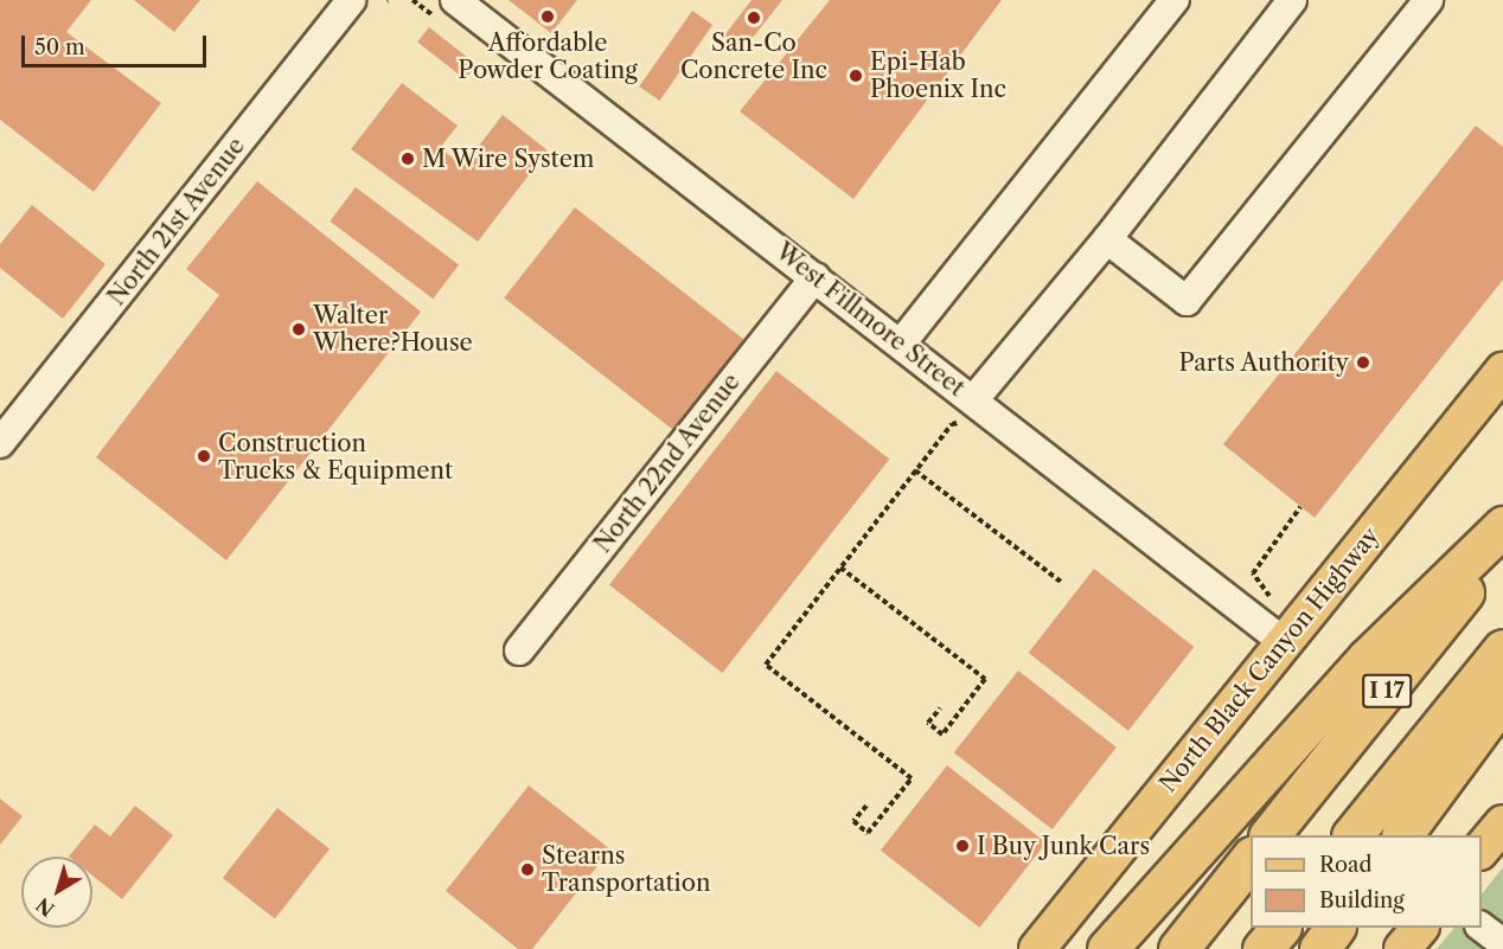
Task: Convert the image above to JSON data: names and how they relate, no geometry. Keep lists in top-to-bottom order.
{
  "streets": {
    "highway": ["I 17"],
    "main road": ["North Black Canyon Highway"],
    "street": ["North 21st Avenue", "West Fillmore Street", "North 22nd Avenue"]
  },
  "crossings": [
    ["West Fillmore Street", "North 22nd Avenue"],
    ["West Fillmore Street", "North Black Canyon Highway"]
  ],
  "places": [
    "Affordable Powder Coating",
    "San-Co Concrete Inc",
    "Epi-Hab Phoenix Inc",
    "M Wire System",
    "Walter Where?House",
    "Parts Authority",
    "Construction Trucks & Equipment",
    "I Buy Junk Cars",
    "Stearns Transportation"
  ],
  "legend": ["Road", "Building"],
  "scale_bar": "50 m",
  "north": "bottom left"
}
